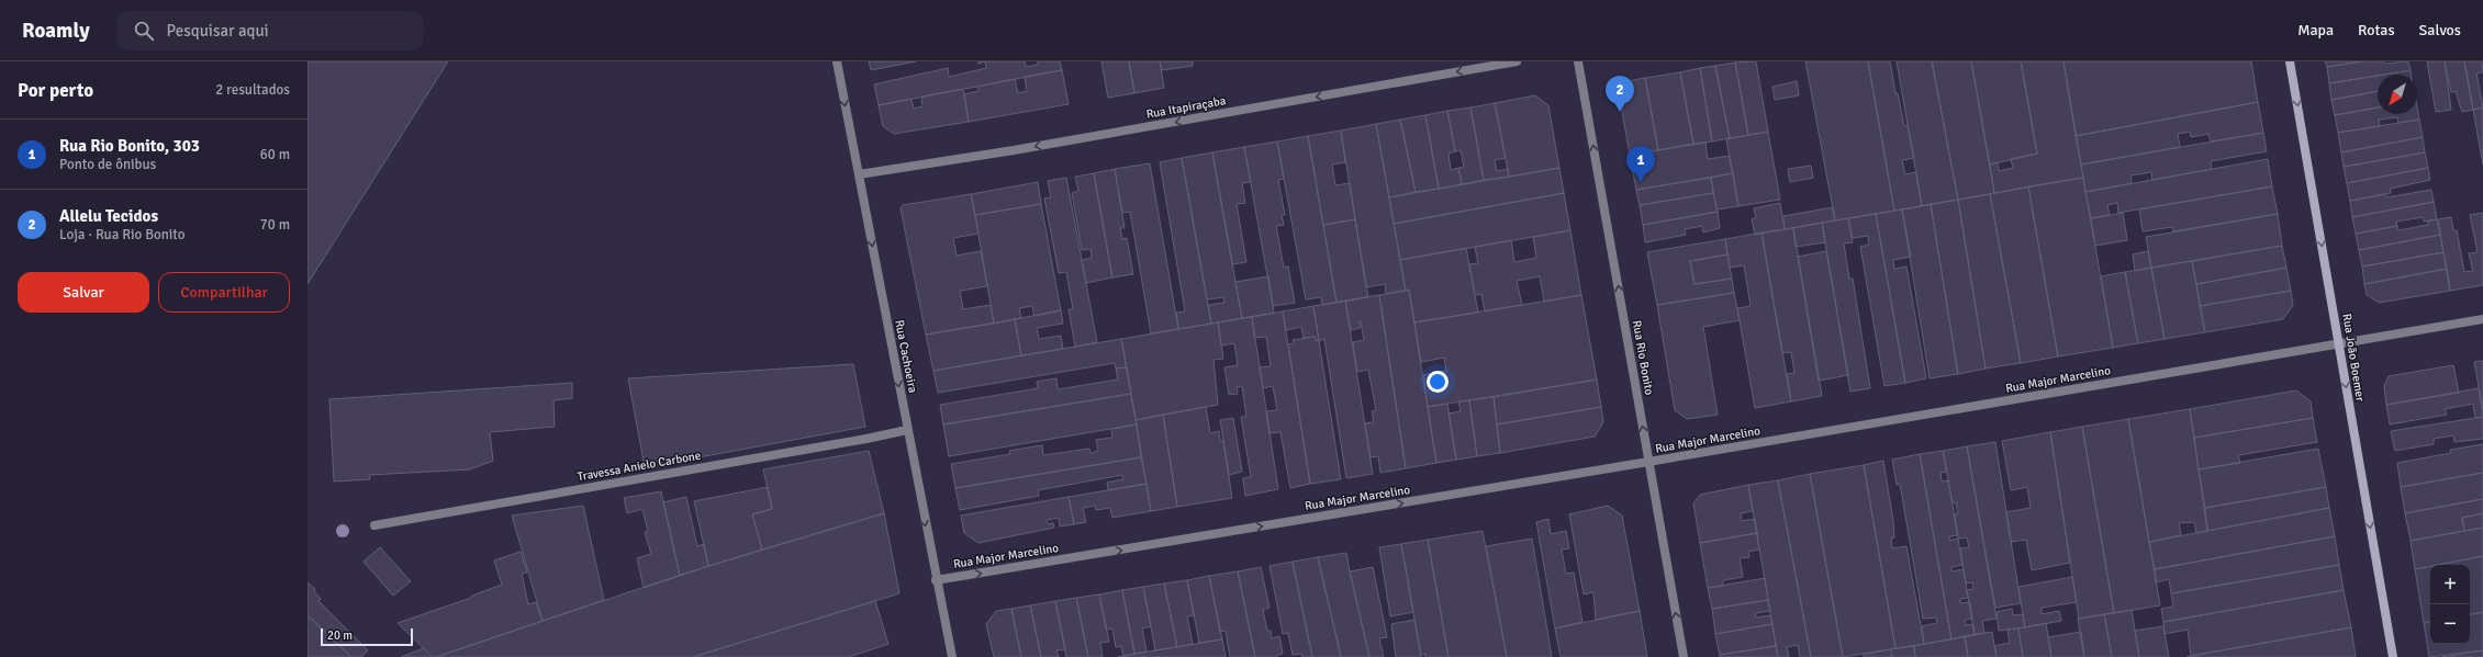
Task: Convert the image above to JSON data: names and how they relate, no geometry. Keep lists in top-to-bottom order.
{
  "streets": {
    "main road": ["Rua João Boemer"],
    "street": [
      "Rua Itapiraçaba",
      "Rua Cachoeira",
      "Rua Rio Bonito",
      "Rua Major Marcelino",
      "Travessa Anielo Carbone"
    ]
  },
  "crossings": [
    ["Rua Itapiraçaba", "Rua Cachoeira"],
    ["Rua Cachoeira", "Rua Major Marcelino"],
    ["Rua Cachoeira", "Travessa Anielo Carbone"],
    ["Rua Rio Bonito", "Rua Major Marcelino"],
    ["Rua João Boemer", "Rua Major Marcelino"]
  ],
  "one_way": [
    "Rua Itapiraçaba",
    "Rua Cachoeira",
    "Rua Rio Bonito",
    "Rua João Boemer",
    "Rua Major Marcelino"
  ],
  "scale_bar": "20 m",
  "north": "bottom left",
  "page": {
    "header": "Roamly",
    "search": "Pesquisar aqui",
    "nav": ["Mapa", "Rotas", "Salvos"],
    "heading": ["Por perto", "2 resultados"],
    "pins": ["2", "1"],
    "list": [
      {
        "mark": "1",
        "name": "Rua Rio Bonito, 303",
        "note": "Ponto de ônibus",
        "value": "60 m"
      },
      {
        "mark": "2",
        "name": "Allelu Tecidos",
        "note": "Loja · Rua Rio Bonito",
        "value": "70 m"
      }
    ],
    "buttons": ["Salvar", "Compartilhar"],
    "map_buttons": ["+", "−"],
    "scale": "20 m"
  }
}
